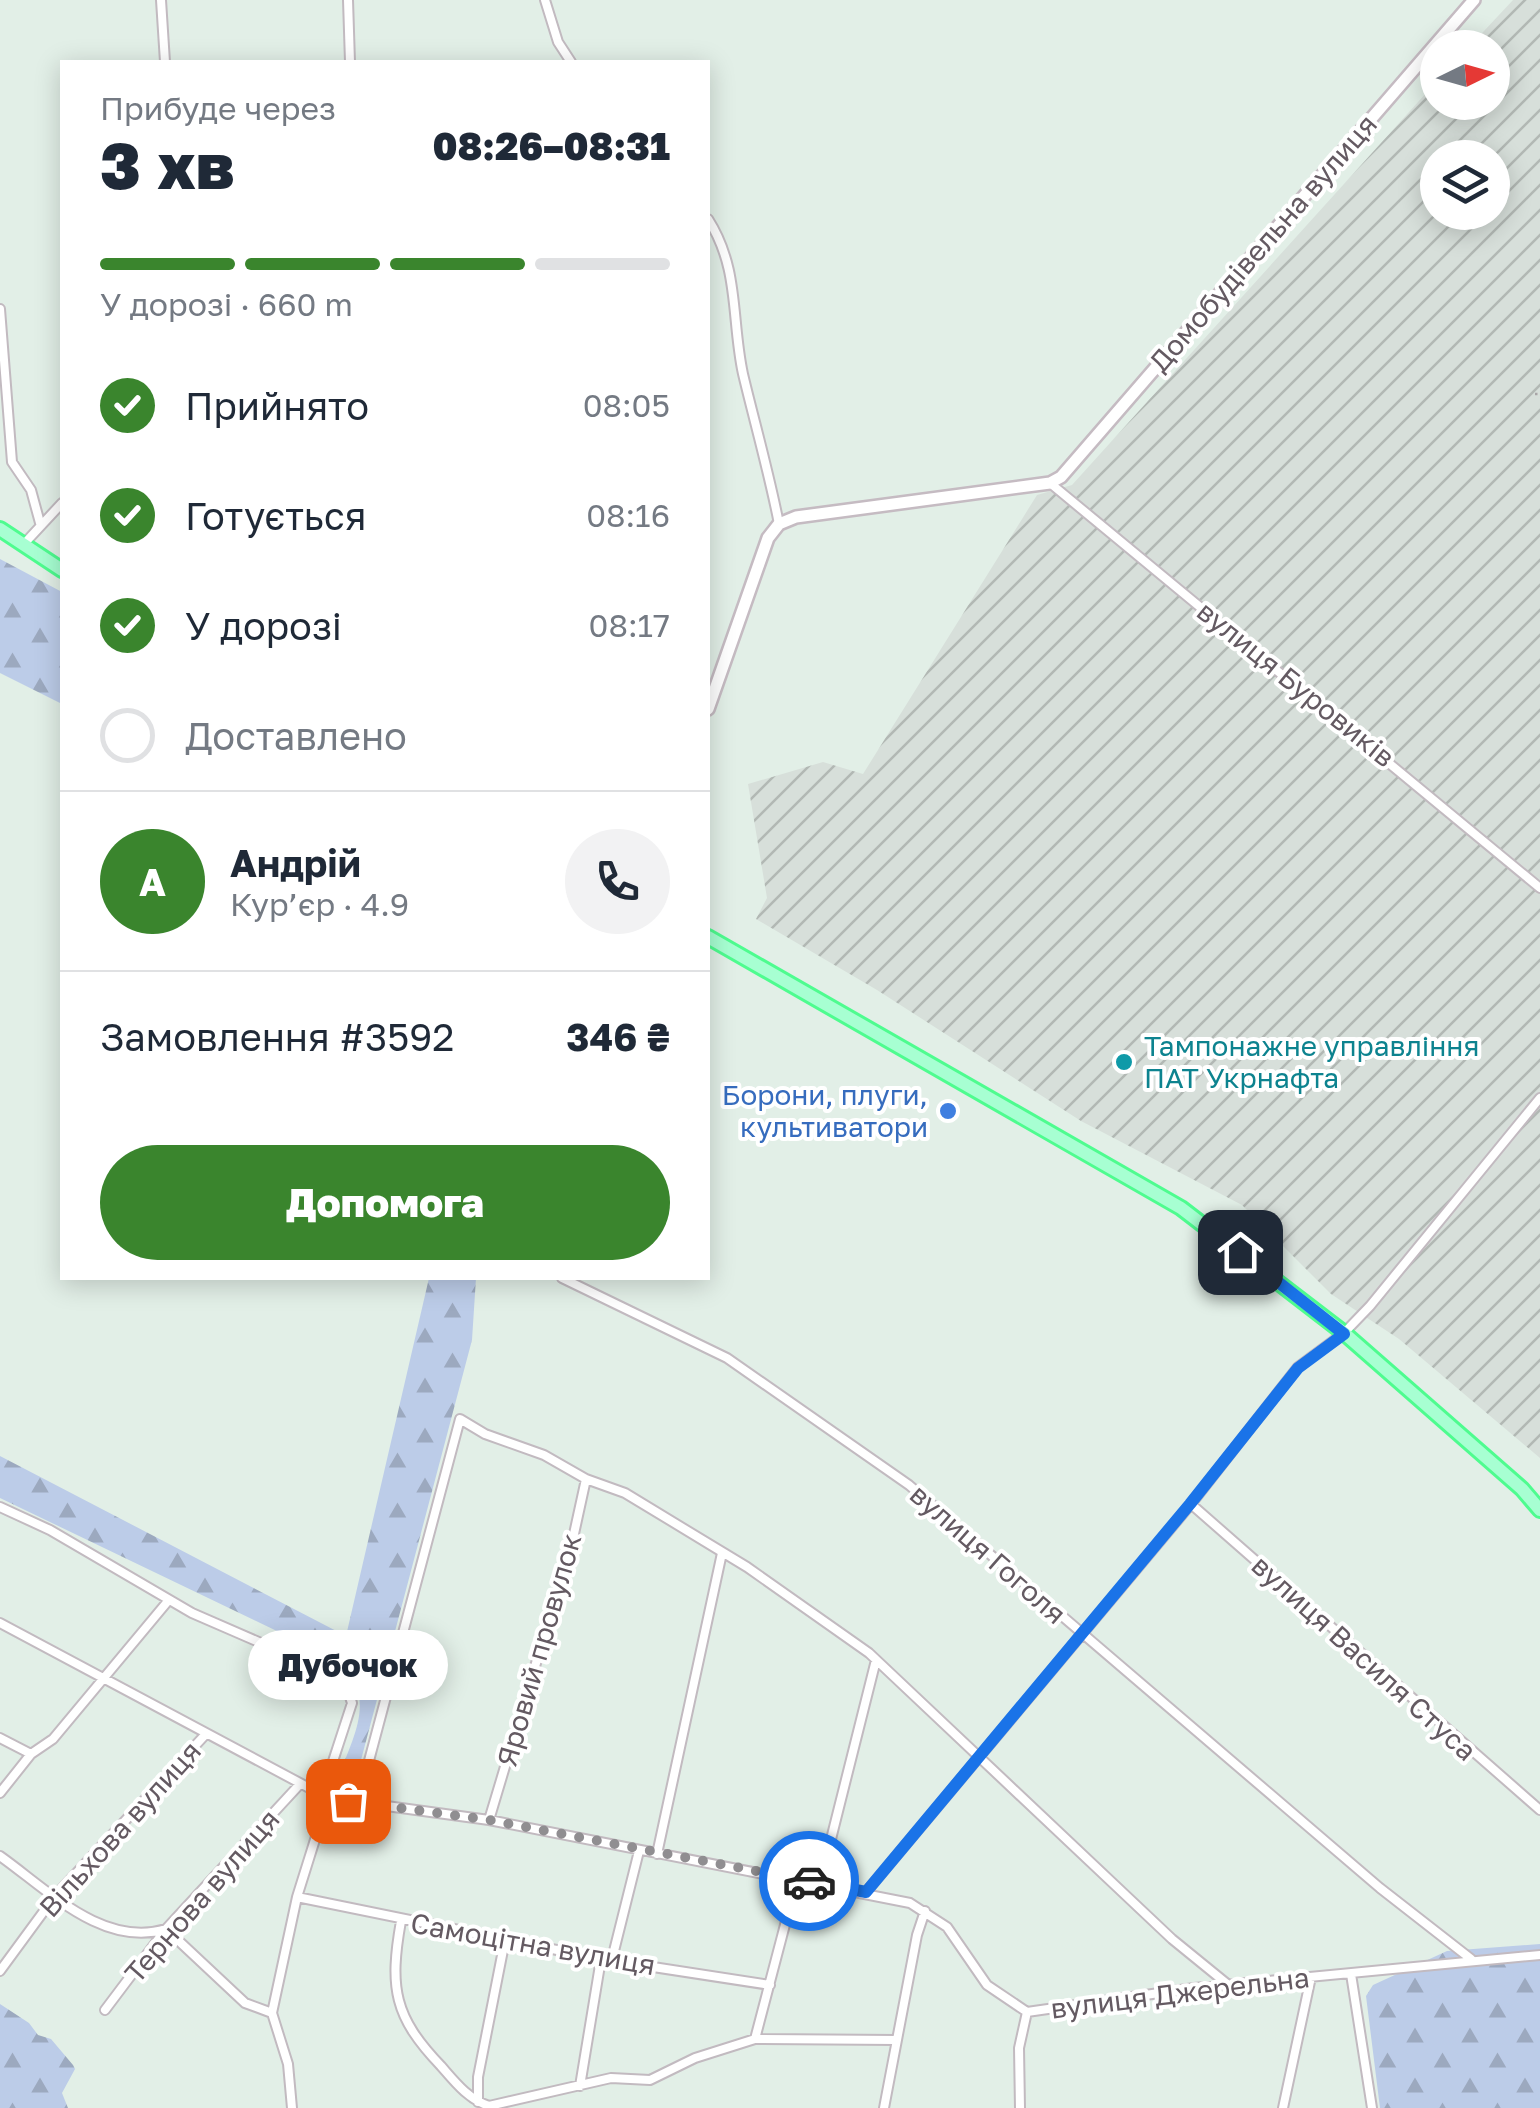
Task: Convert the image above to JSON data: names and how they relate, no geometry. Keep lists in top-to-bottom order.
{
  "streets": {
    "street": [
      "Домобудівельна вулиця",
      "вулиця Буровиків",
      "вулиця Гоголя",
      "Яровий провулок",
      "вулиця Василя Стуса",
      "Вільхова вулиця",
      "Тернова вулиця",
      "Самоцітна вулиця",
      "вулиця Джерельна"
    ]
  },
  "crossings": [
    ["Домобудівельна вулиця", "вулиця Буровиків"],
    ["вулиця Гоголя", "вулиця Джерельна"],
    ["Яровий провулок", "вулиця Джерельна"],
    ["Вільхова вулиця", "вулиця Джерельна"],
    ["Тернова вулиця", "вулиця Джерельна"]
  ],
  "places": ["Тампонажне управління ПАТ Укрнафта", "Борони, плуги, культиватори", "Дубочок"],
  "north": "right",
  "page": {
    "heading": ["3 хв", "Прибуде через", "08:26–08:31"],
    "panel": [
      "Андрій",
      "Кур’єр · 4.9",
      "Замовлення #3592",
      "346 ₴"
    ],
    "bar": "У дорозі · 660 m",
    "list": [
      ["Прийнято", "08:05"],
      ["Готується", "08:16"],
      ["У дорозі", "08:17"],
      "Доставлено"
    ],
    "round": "А",
    "buttons": "Допомога",
    "bubble": "Дубочок"
  }
}
